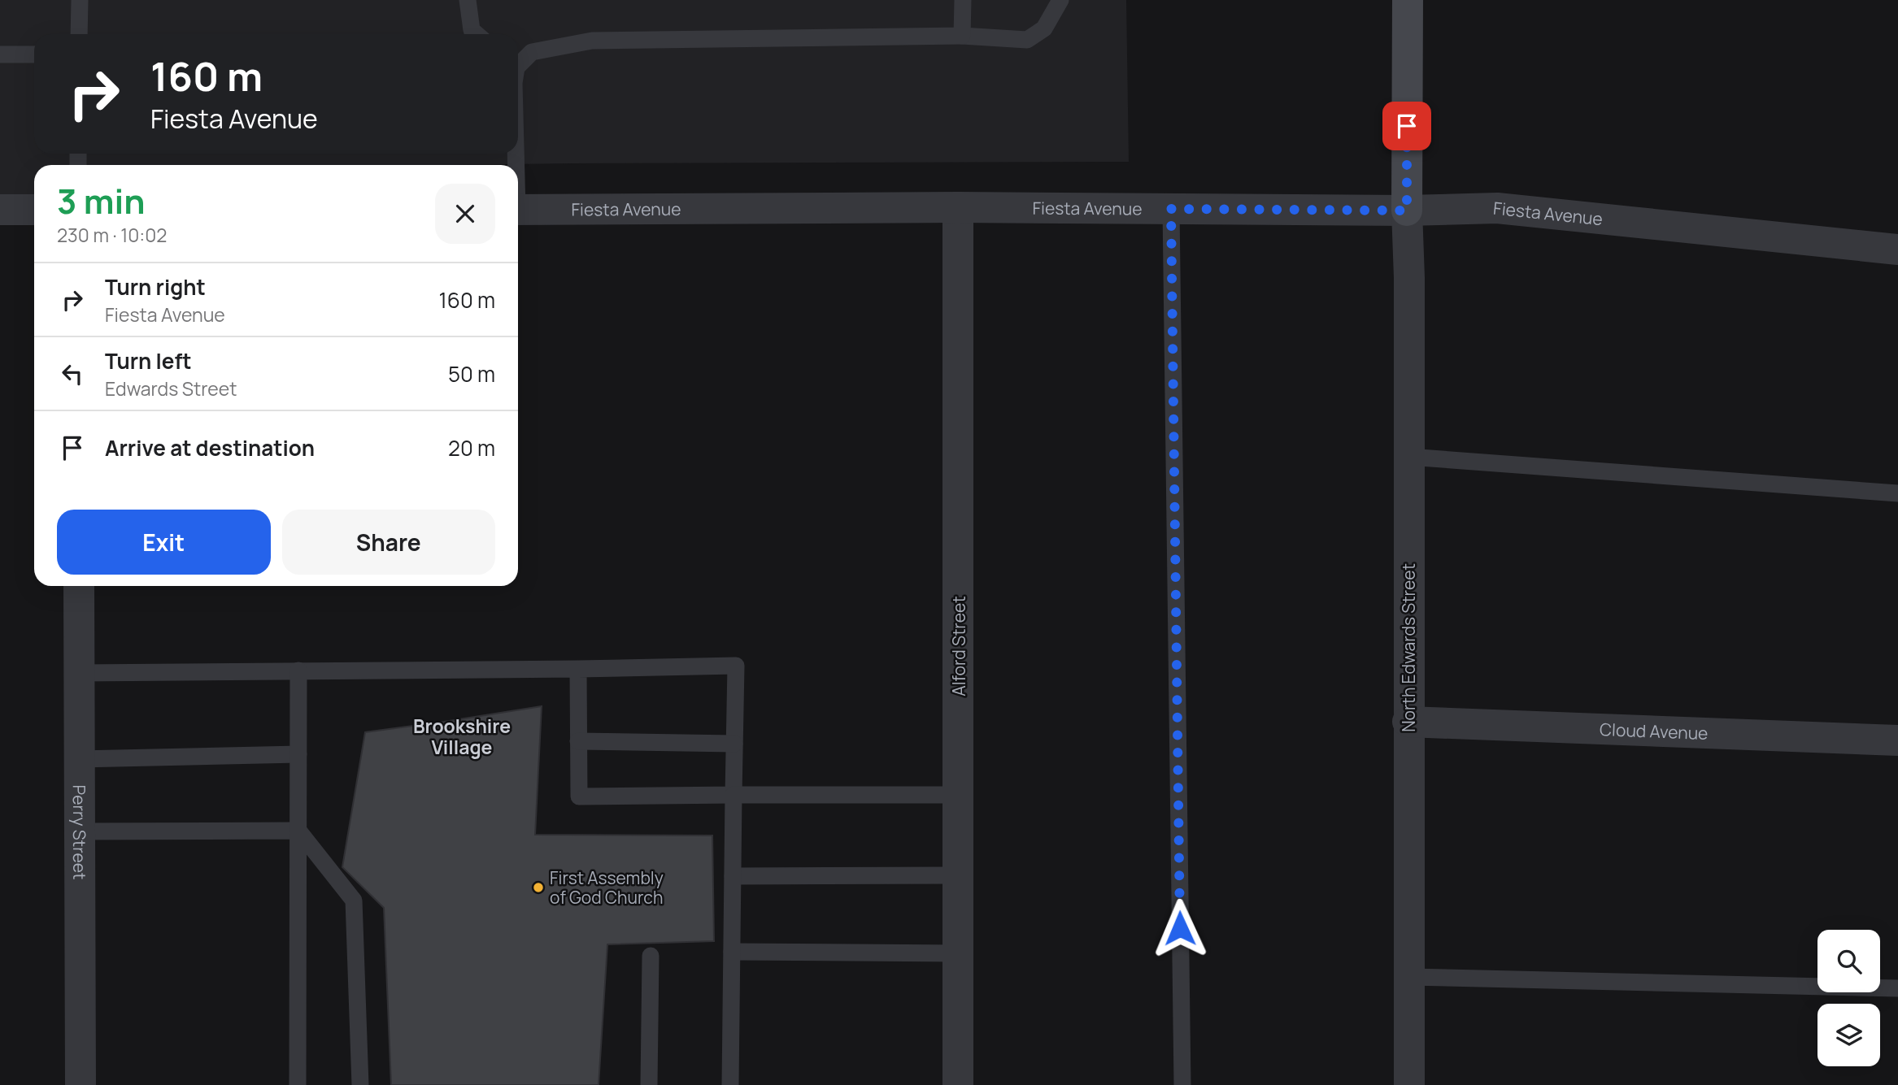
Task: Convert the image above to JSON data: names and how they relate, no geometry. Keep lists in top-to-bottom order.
{
  "streets": {
    "street": [
      "Fiesta Avenue",
      "Alford Street",
      "North Edwards Street",
      "Cloud Avenue",
      "Perry Street"
    ]
  },
  "crossings": [
    ["Fiesta Avenue", "Alford Street"],
    ["Fiesta Avenue", "North Edwards Street"],
    ["North Edwards Street", "Cloud Avenue"]
  ],
  "districts": ["Brookshire Village"],
  "places": ["First Assembly of God Church"],
  "page": {
    "turn": ["160 m", "Fiesta Avenue"],
    "heading": ["3 min", "230 m · 10:02"],
    "list": [
      {
        "name": "Turn right",
        "note": "Fiesta Avenue",
        "value": "160 m"
      },
      {
        "name": "Turn left",
        "note": "Edwards Street",
        "value": "50 m"
      },
      {
        "name": "Arrive at destination",
        "value": "20 m"
      }
    ],
    "buttons": ["Exit", "Share"]
  }
}
